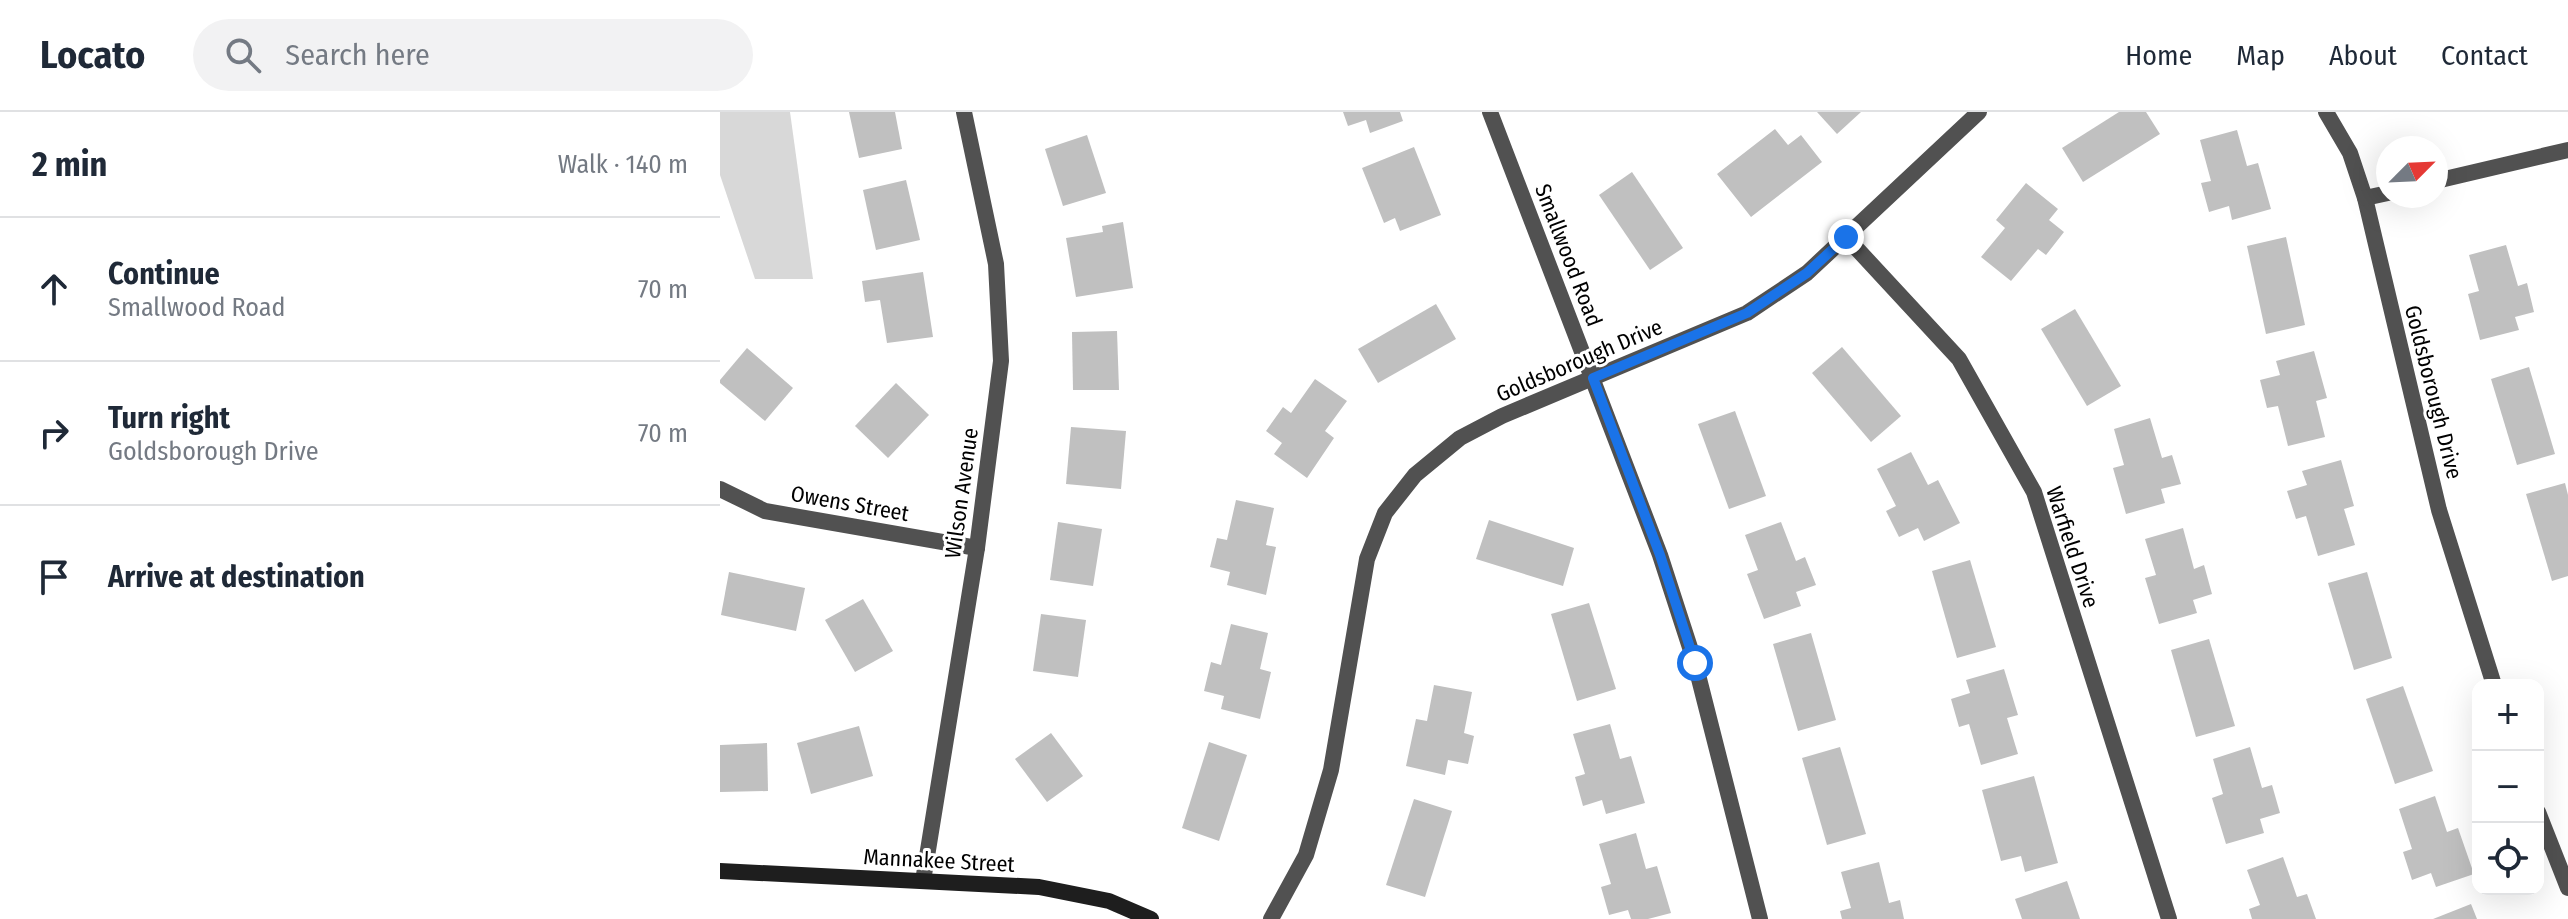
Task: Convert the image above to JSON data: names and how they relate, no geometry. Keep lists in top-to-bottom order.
{
  "streets": {
    "street": [
      "Smallwood Road",
      "Goldsborough Drive",
      "Wilson Avenue",
      "Owens Street",
      "Warfield Drive",
      "Mannakee Street"
    ]
  },
  "crossings": [
    ["Smallwood Road", "Goldsborough Drive"],
    ["Goldsborough Drive", "Warfield Drive"],
    ["Wilson Avenue", "Owens Street"],
    ["Wilson Avenue", "Mannakee Street"]
  ],
  "north": "top right",
  "page": {
    "header": "Locato",
    "search": "Search here",
    "nav": [
      "Home",
      "Map",
      "About",
      "Contact"
    ],
    "heading": ["2 min", "Walk · 140 m"],
    "list": [
      ["Continue", "Smallwood Road", "70 m"],
      ["Turn right", "Goldsborough Drive", "70 m"],
      "Arrive at destination"
    ],
    "map_buttons": ["+", "−"]
  }
}
